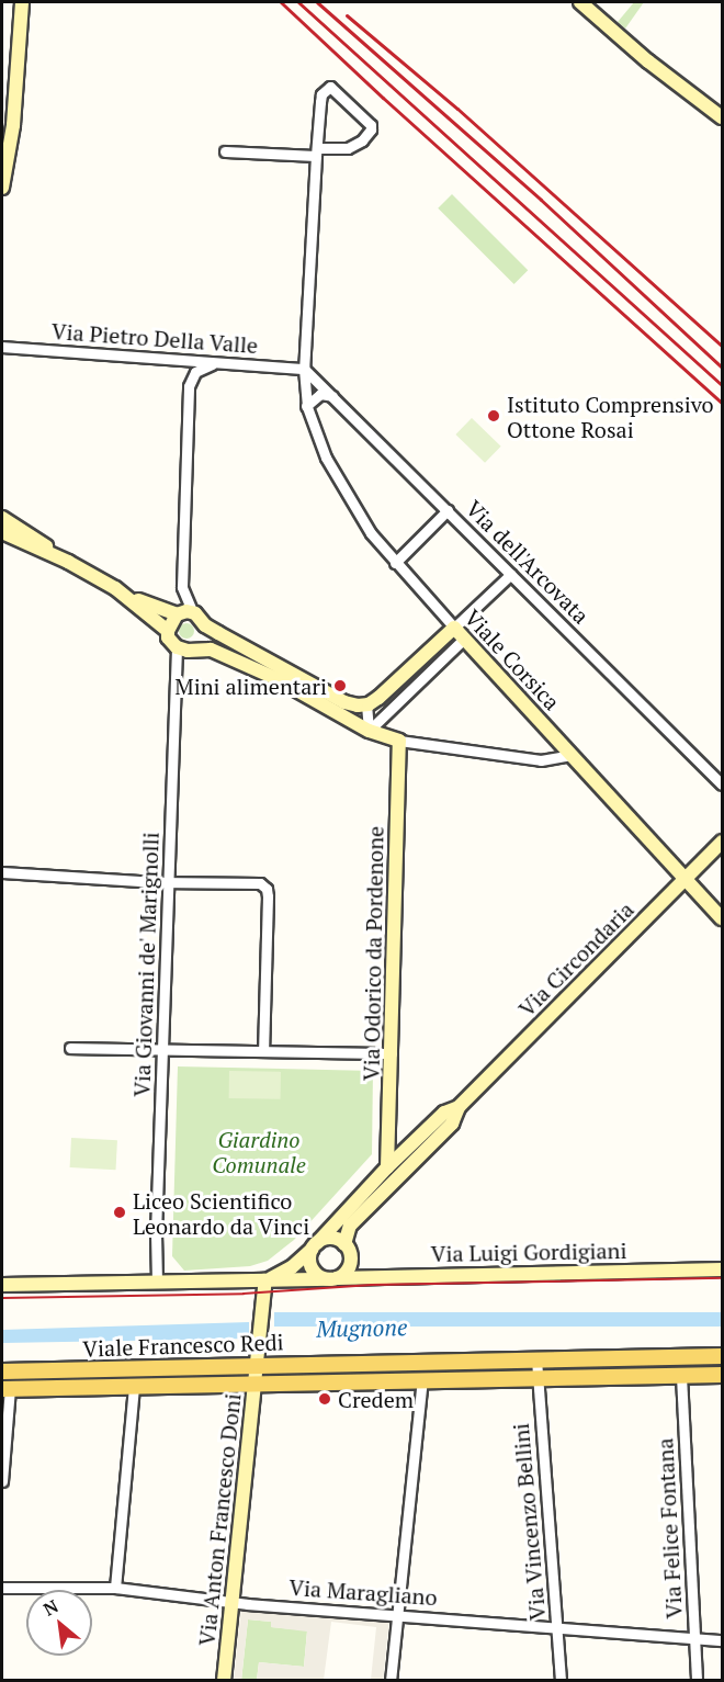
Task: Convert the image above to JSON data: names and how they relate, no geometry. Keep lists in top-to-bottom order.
{
  "streets": {
    "main road": ["Viale Francesco Redi"],
    "street": [
      "Via Pietro Della Valle",
      "Via dell'Arcovata",
      "Viale Corsica",
      "Via Odorico da Pordenone",
      "Via Circondaria",
      "Via Giovanni de' Marignolli",
      "Via Luigi Gordigiani",
      "Via Anton Francesco Doni",
      "Via Vincenzo Bellini",
      "Via Felice Fontana",
      "Via Maragliano"
    ]
  },
  "crossings": [
    ["Via Pietro Della Valle", "Via dell'Arcovata"],
    ["Via Pietro Della Valle", "Viale Corsica"],
    ["Via dell'Arcovata", "Viale Corsica"],
    ["Viale Corsica", "Via Circondaria"],
    ["Via Odorico da Pordenone", "Via Circondaria"],
    ["Via Circondaria", "Via Luigi Gordigiani"],
    ["Via Circondaria", "Via Anton Francesco Doni"],
    ["Via Giovanni de' Marignolli", "Via Luigi Gordigiani"],
    ["Via Luigi Gordigiani", "Via Anton Francesco Doni"],
    ["Viale Francesco Redi", "Via Anton Francesco Doni"],
    ["Viale Francesco Redi", "Via Vincenzo Bellini"],
    ["Viale Francesco Redi", "Via Felice Fontana"],
    ["Via Anton Francesco Doni", "Via Maragliano"],
    ["Via Vincenzo Bellini", "Via Maragliano"],
    ["Via Felice Fontana", "Via Maragliano"]
  ],
  "water": ["Mugnone"],
  "parks": ["Giardino Comunale"],
  "places": [
    "Istituto Comprensivo Ottone Rosai",
    "Mini alimentari",
    "Liceo Scientifico Leonardo da Vinci",
    "Credem"
  ],
  "north": "top left"
}
